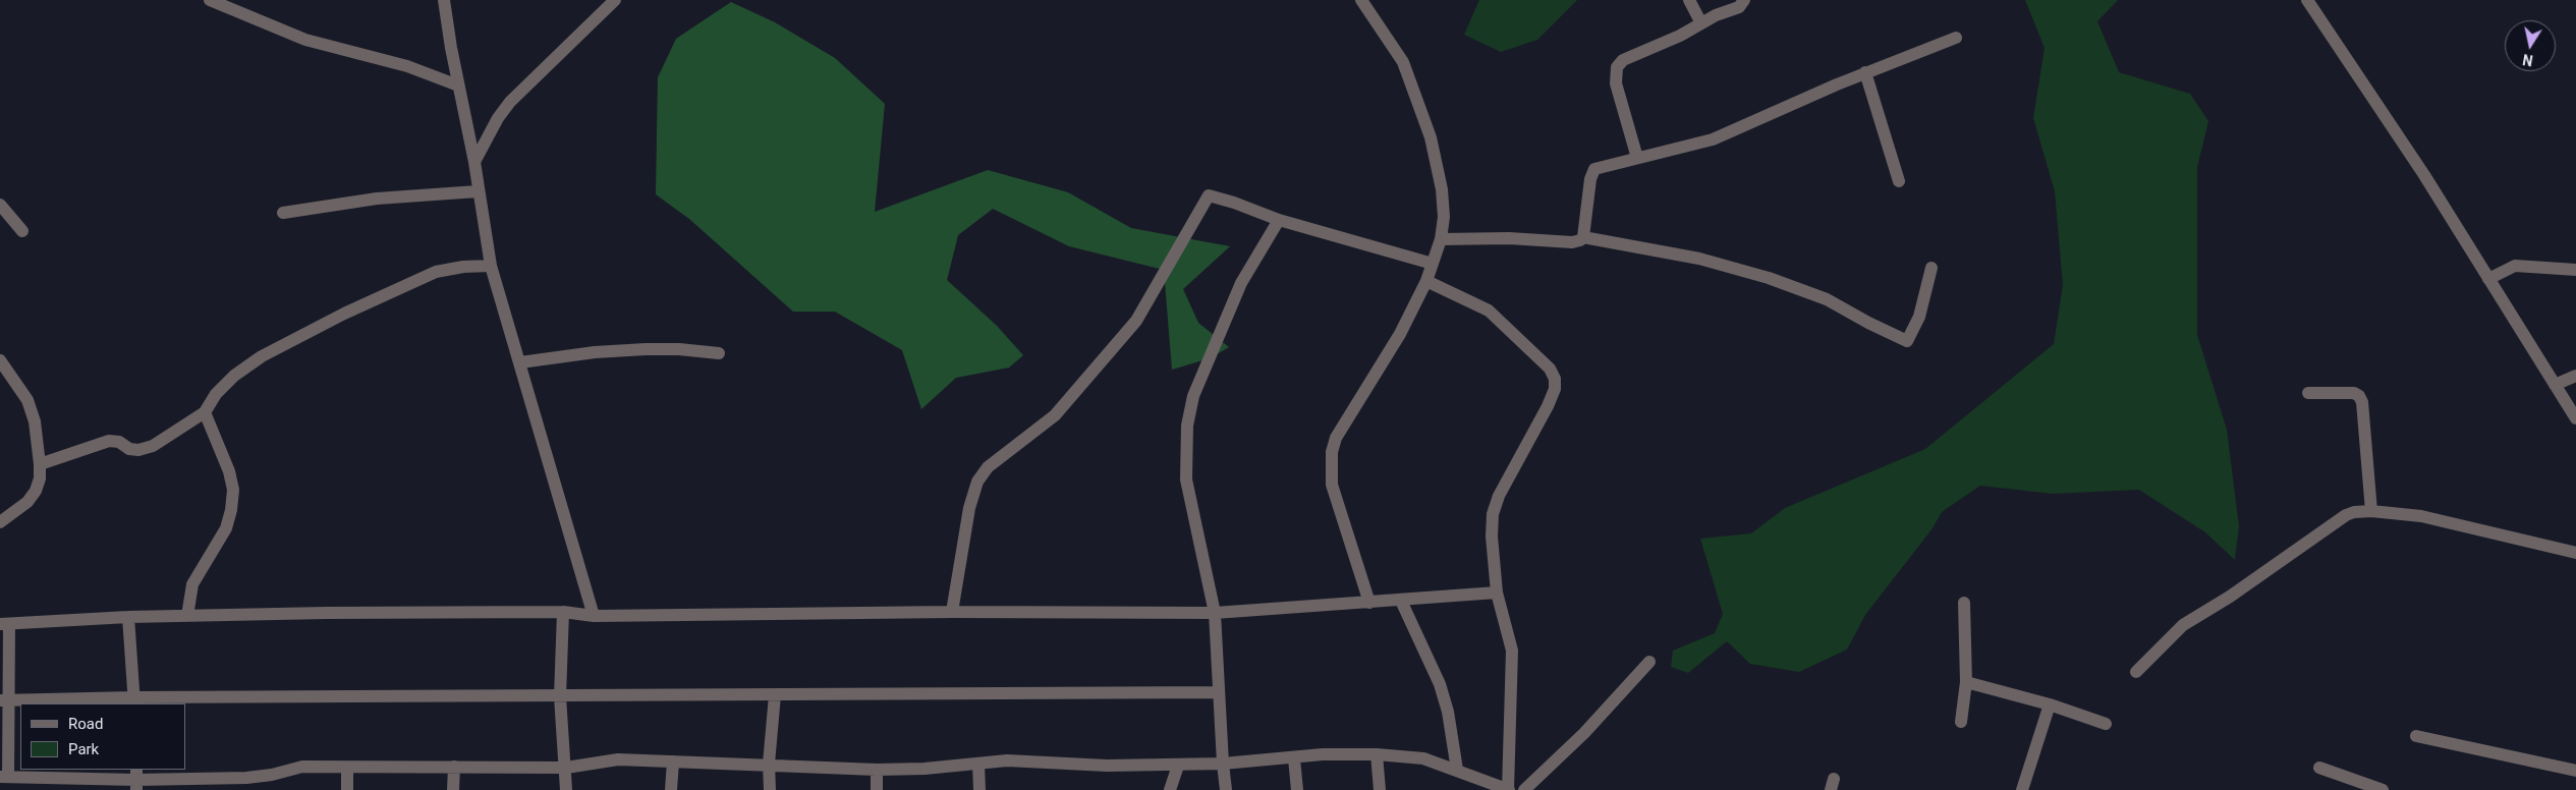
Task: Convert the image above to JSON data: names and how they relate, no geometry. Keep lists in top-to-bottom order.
{
  "legend": ["Road", "Park"],
  "north": "bottom"
}
